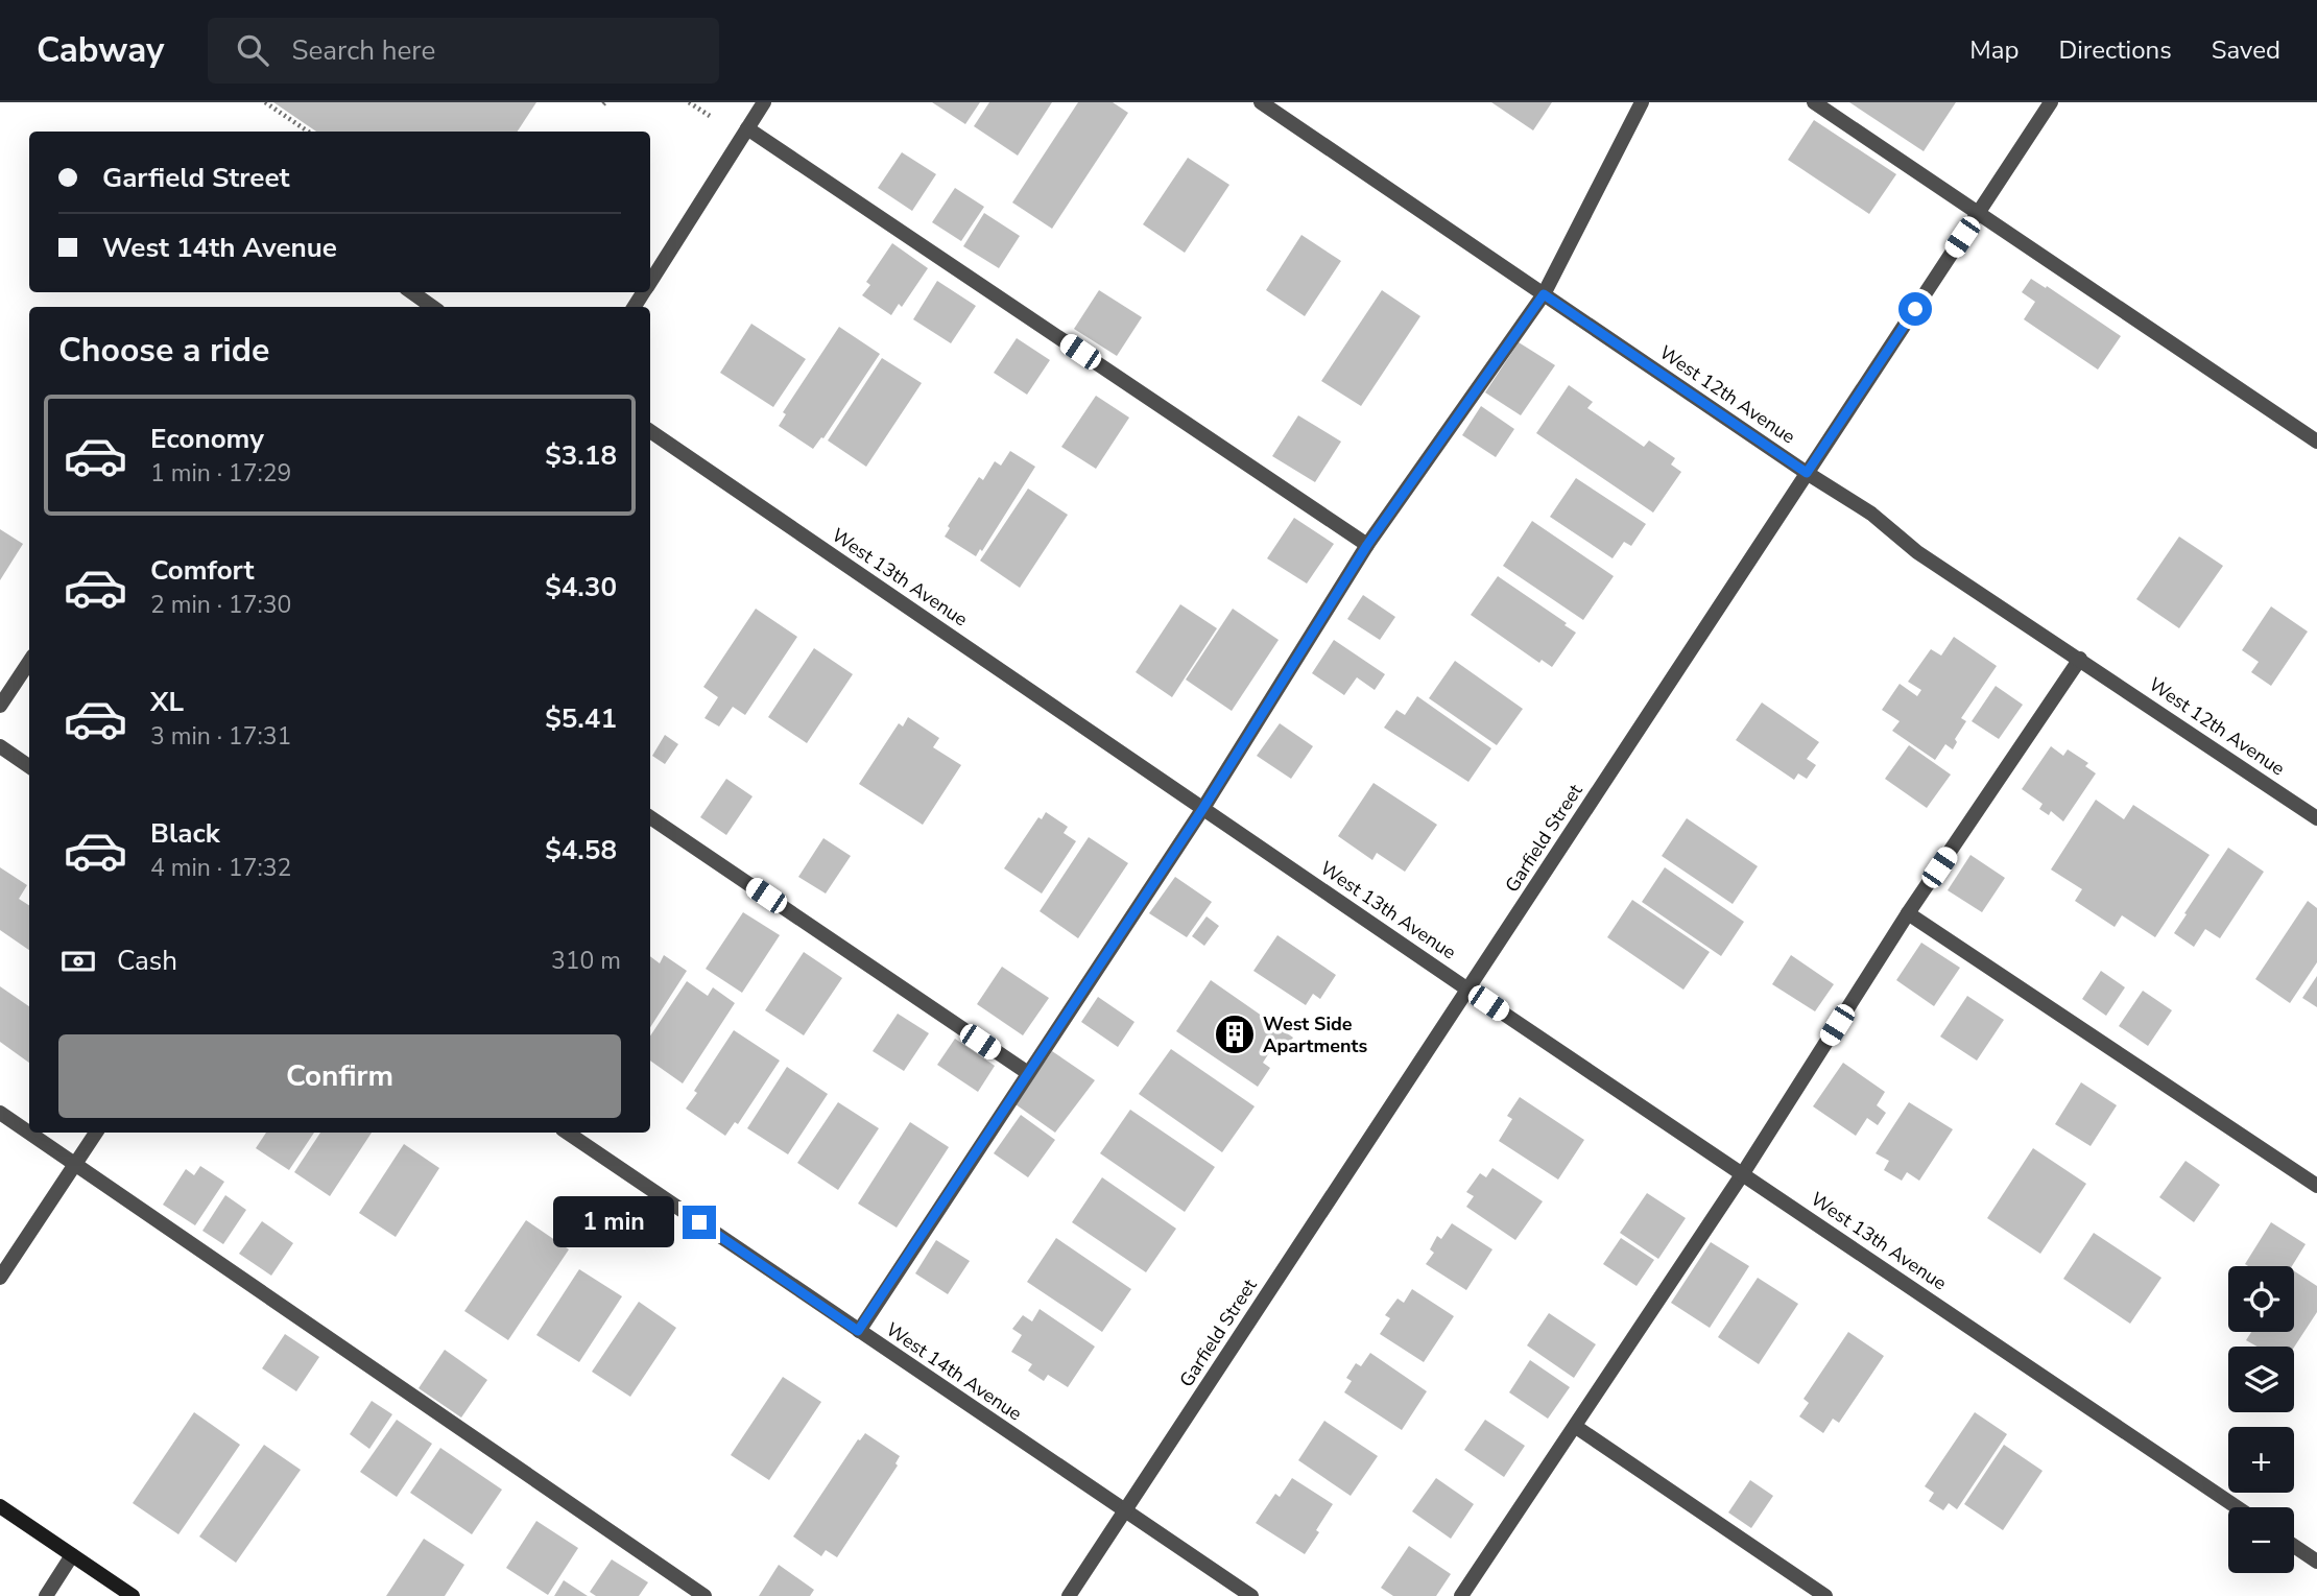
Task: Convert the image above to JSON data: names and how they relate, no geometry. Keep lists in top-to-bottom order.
{
  "streets": {
    "street": [
      "West 12th Avenue",
      "West 13th Avenue",
      "Garfield Street",
      "West 14th Avenue"
    ]
  },
  "crossings": [
    ["West 12th Avenue", "Garfield Street"],
    ["West 13th Avenue", "Garfield Street"],
    ["Garfield Street", "West 14th Avenue"]
  ],
  "places": {
    "building": ["West Side Apartments"]
  },
  "page": {
    "header": "Cabway",
    "search": "Search here",
    "nav": ["Map", "Directions", "Saved"],
    "banner": ["Garfield Street", "West 14th Avenue"],
    "heading": "Choose a ride",
    "list": [
      {
        "name": "Economy",
        "note": "1 min · 17:29",
        "value": "$3.18"
      },
      {
        "name": "Comfort",
        "note": "2 min · 17:30",
        "value": "$4.30"
      },
      {
        "name": "XL",
        "note": "3 min · 17:31",
        "value": "$5.41"
      },
      {
        "name": "Black",
        "note": "4 min · 17:32",
        "value": "$4.58"
      }
    ],
    "pay": ["Cash", "310 m"],
    "buttons": "Confirm",
    "bubble": "1 min",
    "map_buttons": ["+", "−"]
  }
}
